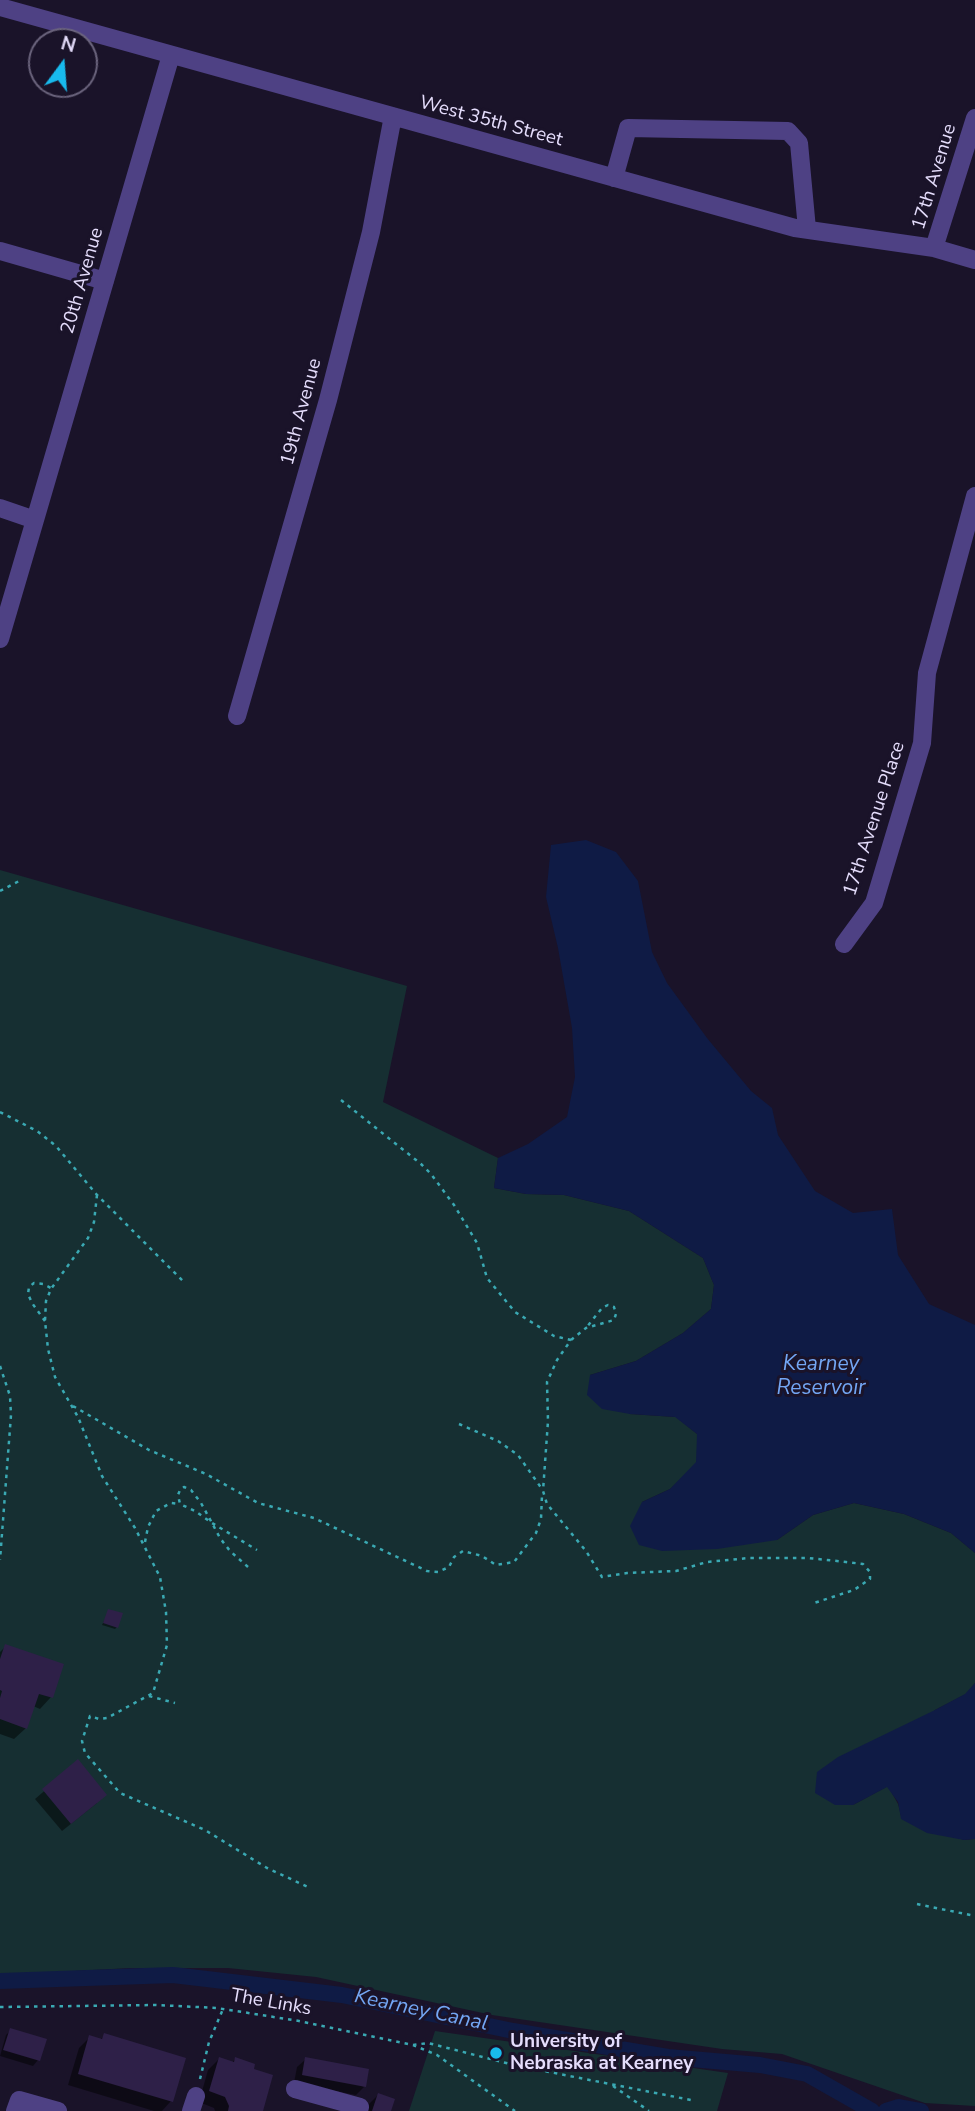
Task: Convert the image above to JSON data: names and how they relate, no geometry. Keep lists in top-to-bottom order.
{
  "streets": {
    "street": [
      "West 35th Street",
      "17th Avenue",
      "20th Avenue",
      "19th Avenue",
      "17th Avenue Place"
    ],
    "path": ["The Links"]
  },
  "crossings": [
    ["West 35th Street", "17th Avenue"],
    ["West 35th Street", "20th Avenue"],
    ["West 35th Street", "19th Avenue"]
  ],
  "water": ["Kearney Reservoir", "Kearney Canal"],
  "places": ["University of Nebraska at Kearney"],
  "north": "top"
}
